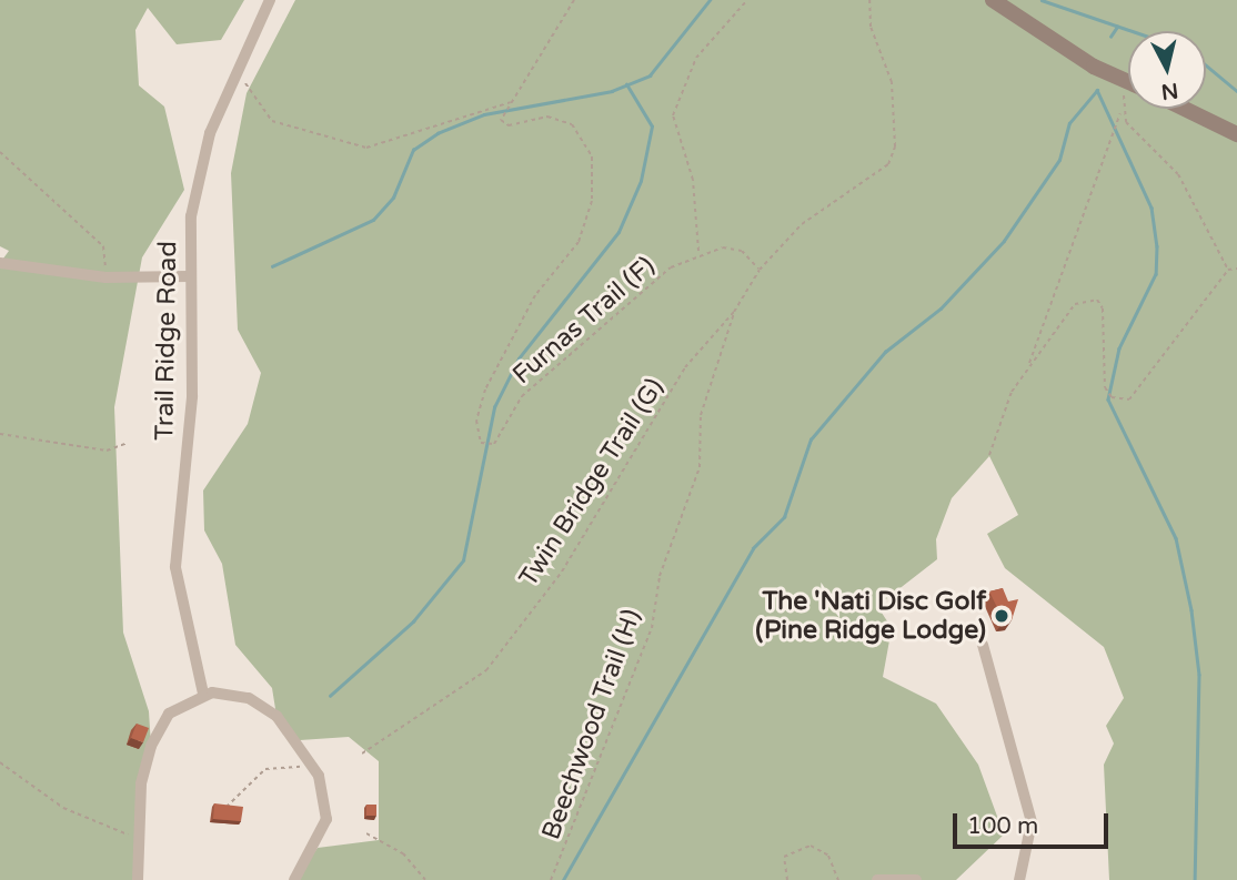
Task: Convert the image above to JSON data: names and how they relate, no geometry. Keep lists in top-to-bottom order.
{
  "streets": {
    "street": ["Trail Ridge Road"],
    "path": ["Furnas Trail (F)", "Twin Bridge Trail (G)", "Beechwood Trail (H)"]
  },
  "crossings": [
    ["Twin Bridge Trail (G)", "Beechwood Trail (H)"]
  ],
  "places": ["The 'Nati Disc Golf (Pine Ridge Lodge)"],
  "scale_bar": "100 m",
  "north": "bottom"
}
